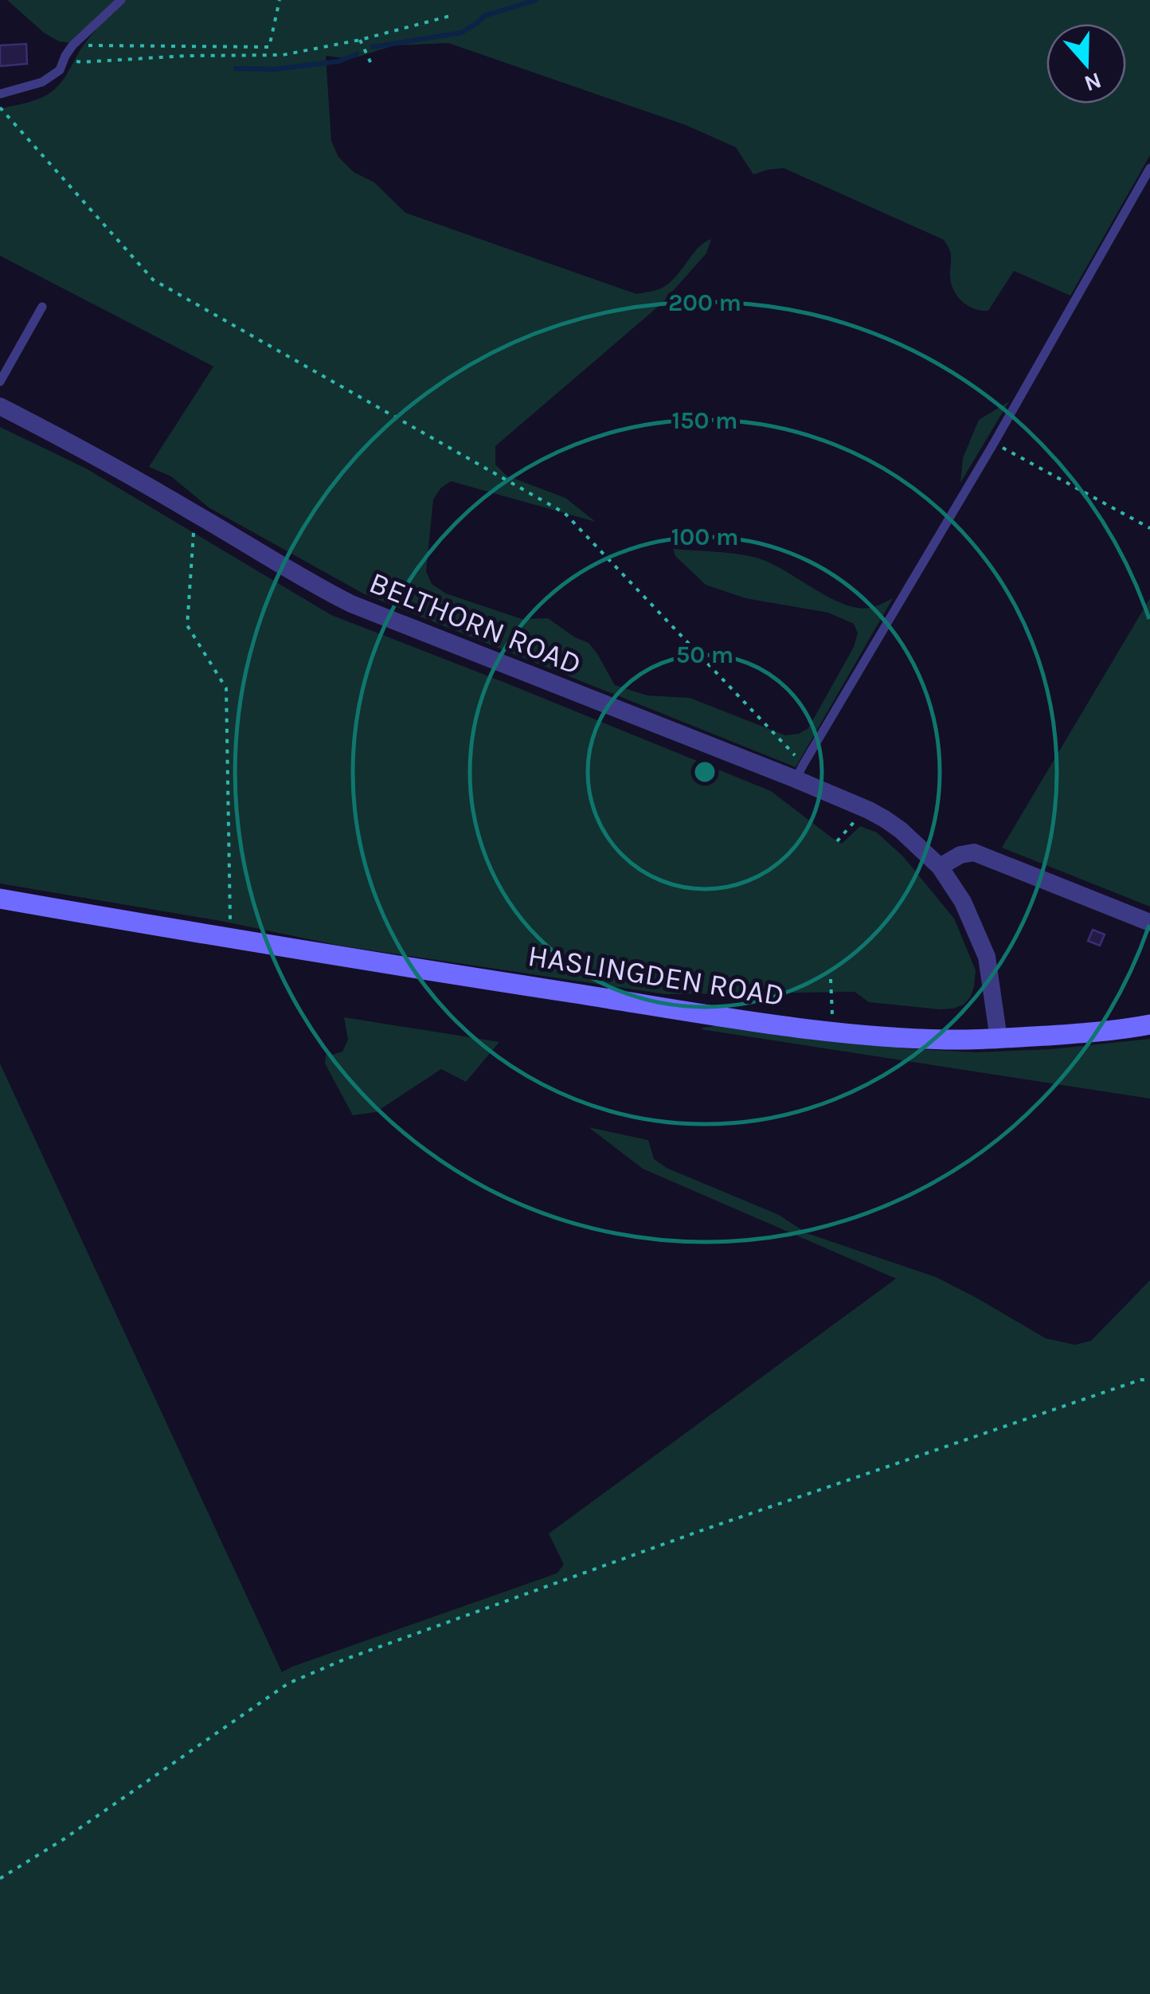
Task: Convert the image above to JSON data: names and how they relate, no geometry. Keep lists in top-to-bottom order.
{
  "streets": {
    "main road": ["HASLINGDEN ROAD"],
    "street": ["BELTHORN ROAD"]
  },
  "crossings": [
    ["BELTHORN ROAD", "HASLINGDEN ROAD"]
  ],
  "north": "bottom",
  "rings": [
    "200 m",
    "150 m",
    "100 m",
    "50 m"
  ]
}
